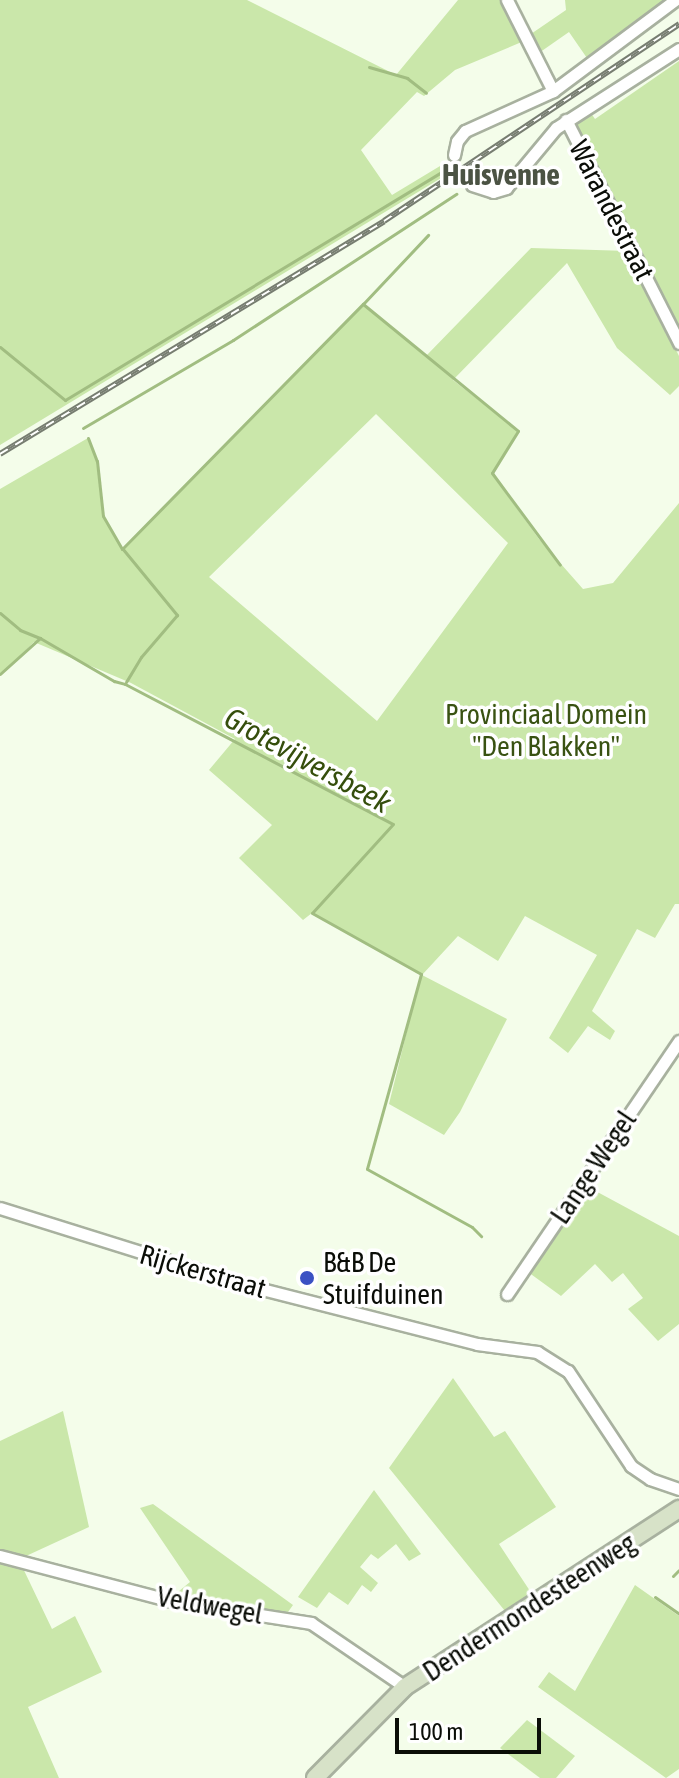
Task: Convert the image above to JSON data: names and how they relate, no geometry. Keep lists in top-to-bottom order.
{
  "streets": {
    "main road": ["Dendermondesteenweg"],
    "street": [
      "Warandestraat",
      "Lange Wegel",
      "Rijckerstraat",
      "Veldwegel"
    ]
  },
  "crossings": [
    ["Veldwegel", "Dendermondesteenweg"]
  ],
  "districts": ["Huisvenne"],
  "water": ["Grotevijversbeek"],
  "parks": ["Provinciaal Domein \"Den Blakken\""],
  "places": ["B&B De Stuifduinen"],
  "scale_bar": "100 m"
}
